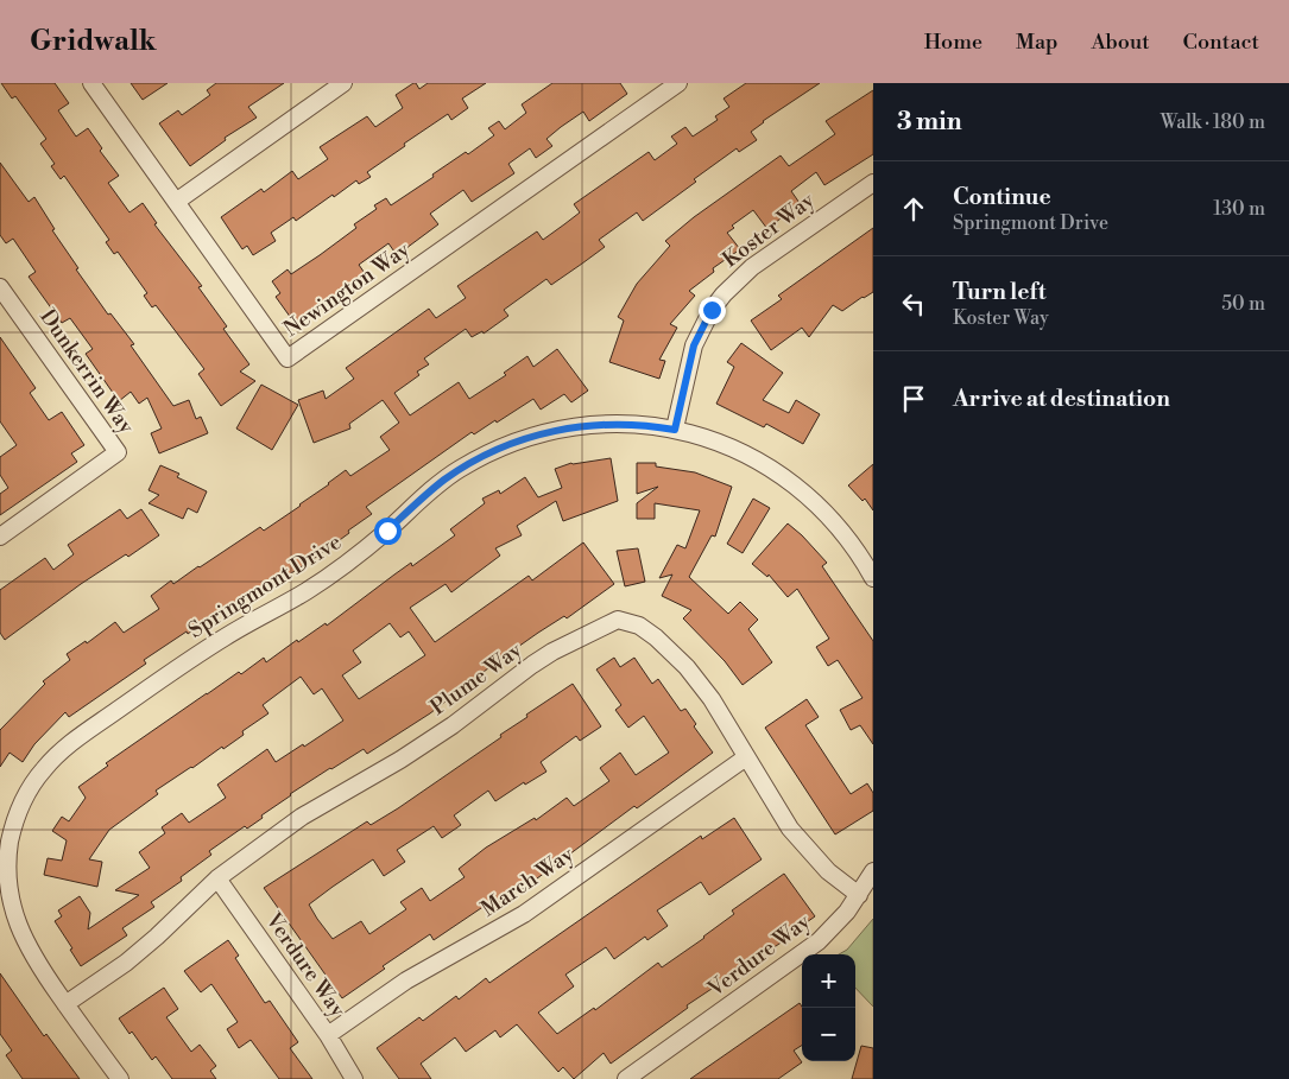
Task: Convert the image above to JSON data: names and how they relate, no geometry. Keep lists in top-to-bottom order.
{
  "streets": {
    "street": [
      "Koster Way",
      "Newington Way",
      "Dunkerrin Way",
      "Springmont Drive",
      "Plume Way",
      "March Way",
      "Verdure Way"
    ]
  },
  "crossings": [
    ["Koster Way", "Springmont Drive"],
    ["Springmont Drive", "Plume Way"],
    ["Plume Way", "March Way"],
    ["Plume Way", "Verdure Way"],
    ["March Way", "Verdure Way"]
  ],
  "page": {
    "header": "Gridwalk",
    "nav": [
      "Home",
      "Map",
      "About",
      "Contact"
    ],
    "heading": ["3 min", "Walk · 180 m"],
    "list": [
      ["Continue", "Springmont Drive", "130 m"],
      ["Turn left", "Koster Way", "50 m"],
      "Arrive at destination"
    ],
    "map_buttons": ["+", "−"]
  }
}
